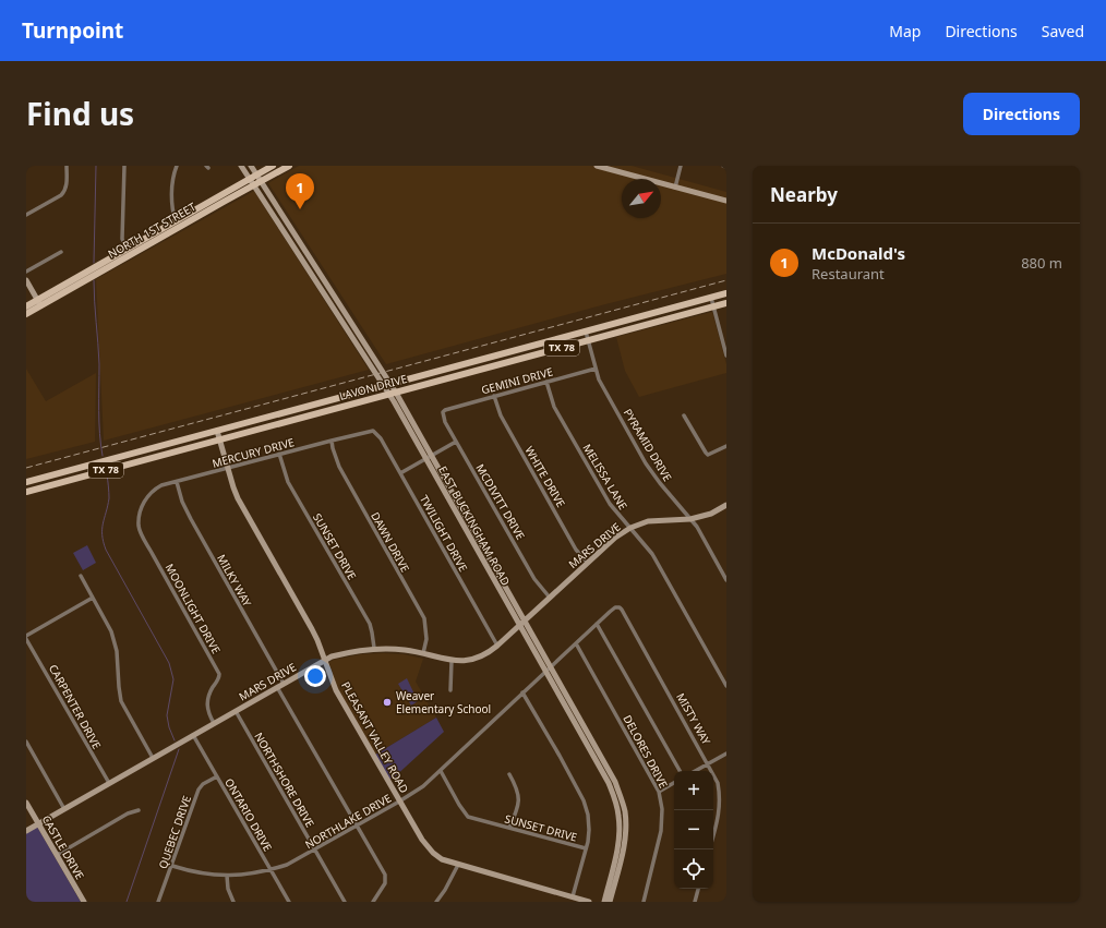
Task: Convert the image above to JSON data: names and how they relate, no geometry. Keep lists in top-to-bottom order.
{
  "streets": {
    "main road": ["NORTH 1ST STREET", "TX 78", "LAVON DRIVE"],
    "street": [
      "GEMINI DRIVE",
      "PYRAMID DRIVE",
      "MERCURY DRIVE",
      "WHITE DRIVE",
      "MELISSA LANE",
      "MCDIVITT DRIVE",
      "EAST BUCKINGHAM ROAD",
      "TWILIGHT DRIVE",
      "DAWN DRIVE",
      "MARS DRIVE",
      "SUNSET DRIVE",
      "MILKY WAY",
      "MOONLIGHT DRIVE",
      "CARPENTER DRIVE",
      "MISTY WAY",
      "PLEASANT VALLEY ROAD",
      "DELORES DRIVE",
      "NORTHSHORE DRIVE",
      "ONTARIO DRIVE",
      "NORTHLAKE DRIVE",
      "QUEBEC DRIVE",
      "CASTLE DRIVE"
    ]
  },
  "crossings": [
    ["NORTH 1ST STREET", "EAST BUCKINGHAM ROAD"],
    ["GEMINI DRIVE", "PYRAMID DRIVE"],
    ["GEMINI DRIVE", "WHITE DRIVE"],
    ["GEMINI DRIVE", "MELISSA LANE"],
    ["GEMINI DRIVE", "MCDIVITT DRIVE"],
    ["LAVON DRIVE", "PYRAMID DRIVE"],
    ["LAVON DRIVE", "EAST BUCKINGHAM ROAD"],
    ["LAVON DRIVE", "PLEASANT VALLEY ROAD"],
    ["PYRAMID DRIVE", "MARS DRIVE"],
    ["MERCURY DRIVE", "TWILIGHT DRIVE"],
    ["MERCURY DRIVE", "DAWN DRIVE"],
    ["MERCURY DRIVE", "SUNSET DRIVE"],
    ["MERCURY DRIVE", "MILKY WAY"],
    ["MERCURY DRIVE", "MOONLIGHT DRIVE"],
    ["MERCURY DRIVE", "PLEASANT VALLEY ROAD"],
    ["WHITE DRIVE", "MARS DRIVE"],
    ["MELISSA LANE", "MARS DRIVE"],
    ["MCDIVITT DRIVE", "MARS DRIVE"],
    ["EAST BUCKINGHAM ROAD", "MARS DRIVE"],
    ["EAST BUCKINGHAM ROAD", "NORTHLAKE DRIVE"],
    ["TWILIGHT DRIVE", "MARS DRIVE"],
    ["DAWN DRIVE", "MARS DRIVE"],
    ["MARS DRIVE", "SUNSET DRIVE"],
    ["MARS DRIVE", "MILKY WAY"],
    ["MARS DRIVE", "MOONLIGHT DRIVE"],
    ["MARS DRIVE", "CARPENTER DRIVE"],
    ["MARS DRIVE", "PLEASANT VALLEY ROAD"],
    ["MARS DRIVE", "NORTHSHORE DRIVE"],
    ["MARS DRIVE", "ONTARIO DRIVE"],
    ["MARS DRIVE", "CASTLE DRIVE"],
    ["SUNSET DRIVE", "NORTHLAKE DRIVE"],
    ["MISTY WAY", "NORTHLAKE DRIVE"],
    ["PLEASANT VALLEY ROAD", "NORTHLAKE DRIVE"],
    ["DELORES DRIVE", "NORTHLAKE DRIVE"],
    ["NORTHSHORE DRIVE", "NORTHLAKE DRIVE"],
    ["ONTARIO DRIVE", "NORTHLAKE DRIVE"],
    ["ONTARIO DRIVE", "QUEBEC DRIVE"],
    ["NORTHLAKE DRIVE", "QUEBEC DRIVE"]
  ],
  "places": ["Weaver Elementary School"],
  "north": "top right",
  "page": {
    "header": "Turnpoint",
    "nav": ["Map", "Directions", "Saved"],
    "title": "Find us",
    "buttons": "Directions",
    "heading": "Nearby",
    "pins": "1",
    "list": [
      {
        "mark": "1",
        "name": "McDonald's",
        "note": "Restaurant",
        "value": "880 m"
      }
    ],
    "map_buttons": ["+", "−"]
  }
}
